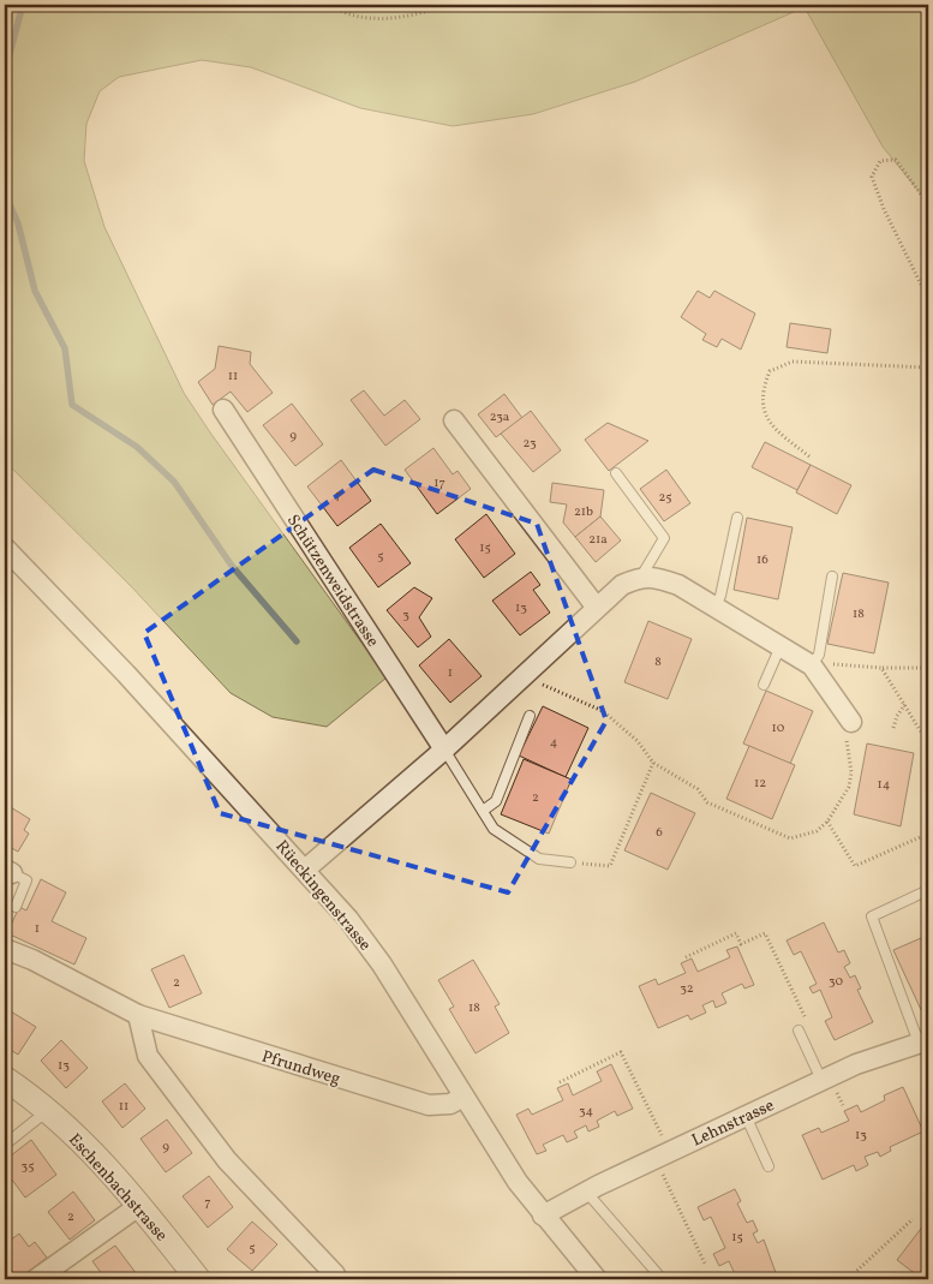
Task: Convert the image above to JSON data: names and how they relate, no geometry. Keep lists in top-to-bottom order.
{
  "streets": {
    "street": [
      "Schützenweidstrasse",
      "Rüeckingenstrasse",
      "Pfrundweg",
      "Lehnstrasse",
      "Eschenbachstrasse"
    ]
  },
  "crossings": [
    ["Rüeckingenstrasse", "Pfrundweg"],
    ["Rüeckingenstrasse", "Lehnstrasse"]
  ],
  "house_numbers": [
    "11",
    "23a",
    "9",
    "23",
    "17",
    "7",
    "25",
    "21b",
    "21a",
    "15",
    "5",
    "16",
    "13",
    "18",
    "3",
    "8",
    "1",
    "10",
    "4",
    "12",
    "14",
    "2",
    "6",
    "1",
    "30",
    "2",
    "32",
    "18",
    "13",
    "11",
    "34",
    "13",
    "9",
    "35",
    "7",
    "2",
    "15",
    "5"
  ]
}
